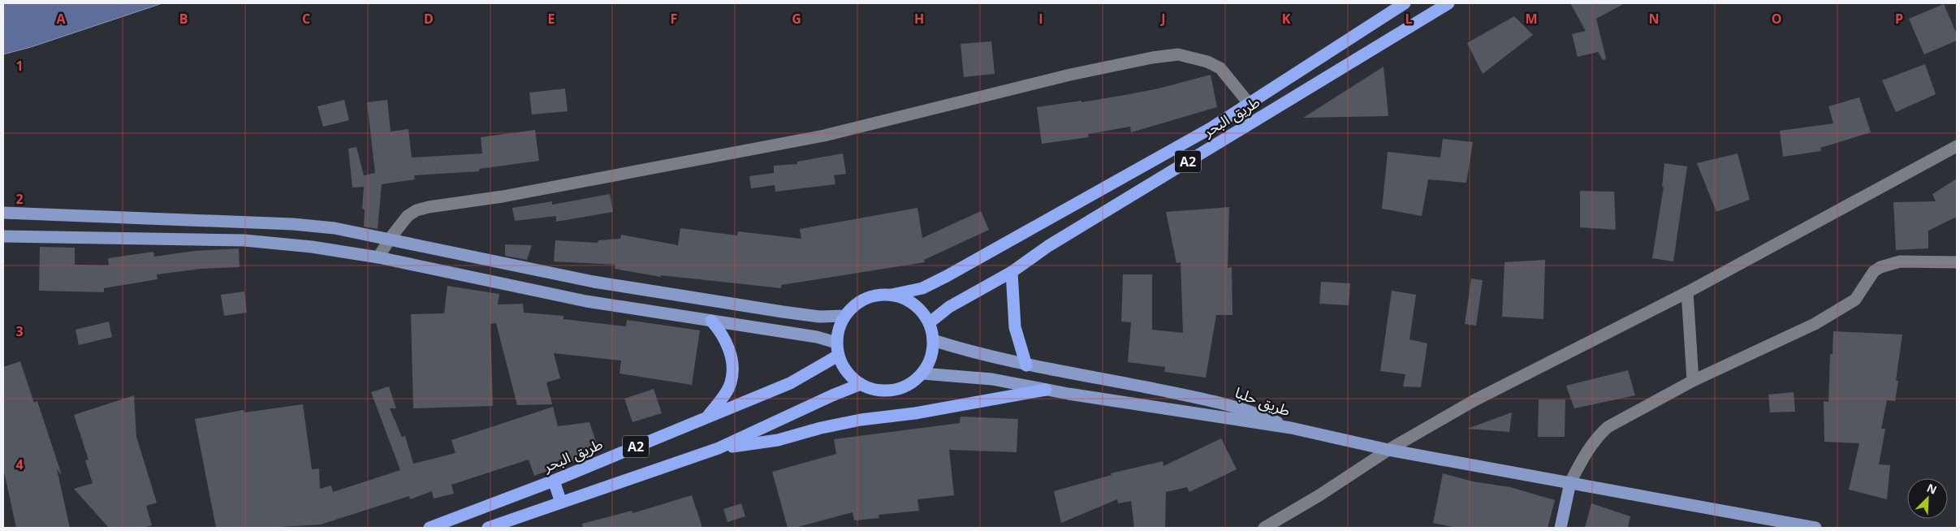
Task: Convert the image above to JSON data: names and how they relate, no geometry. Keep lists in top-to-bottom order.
{
  "streets": {
    "highway": ["طريق البحر", "A2"],
    "main road": ["طريق حلبا"]
  },
  "crossings": [
    ["طريق البحر", "A2"],
    ["طريق البحر", "طريق حلبا"],
    ["A2", "طريق حلبا"]
  ],
  "north": "top right",
  "grid": {
    "columns": [
      "A",
      "B",
      "C",
      "D",
      "E",
      "F",
      "G",
      "H",
      "I",
      "J",
      "K",
      "L",
      "M",
      "N",
      "O",
      "P"
    ],
    "rows": [
      "1",
      "2",
      "3",
      "4"
    ]
  }
}
